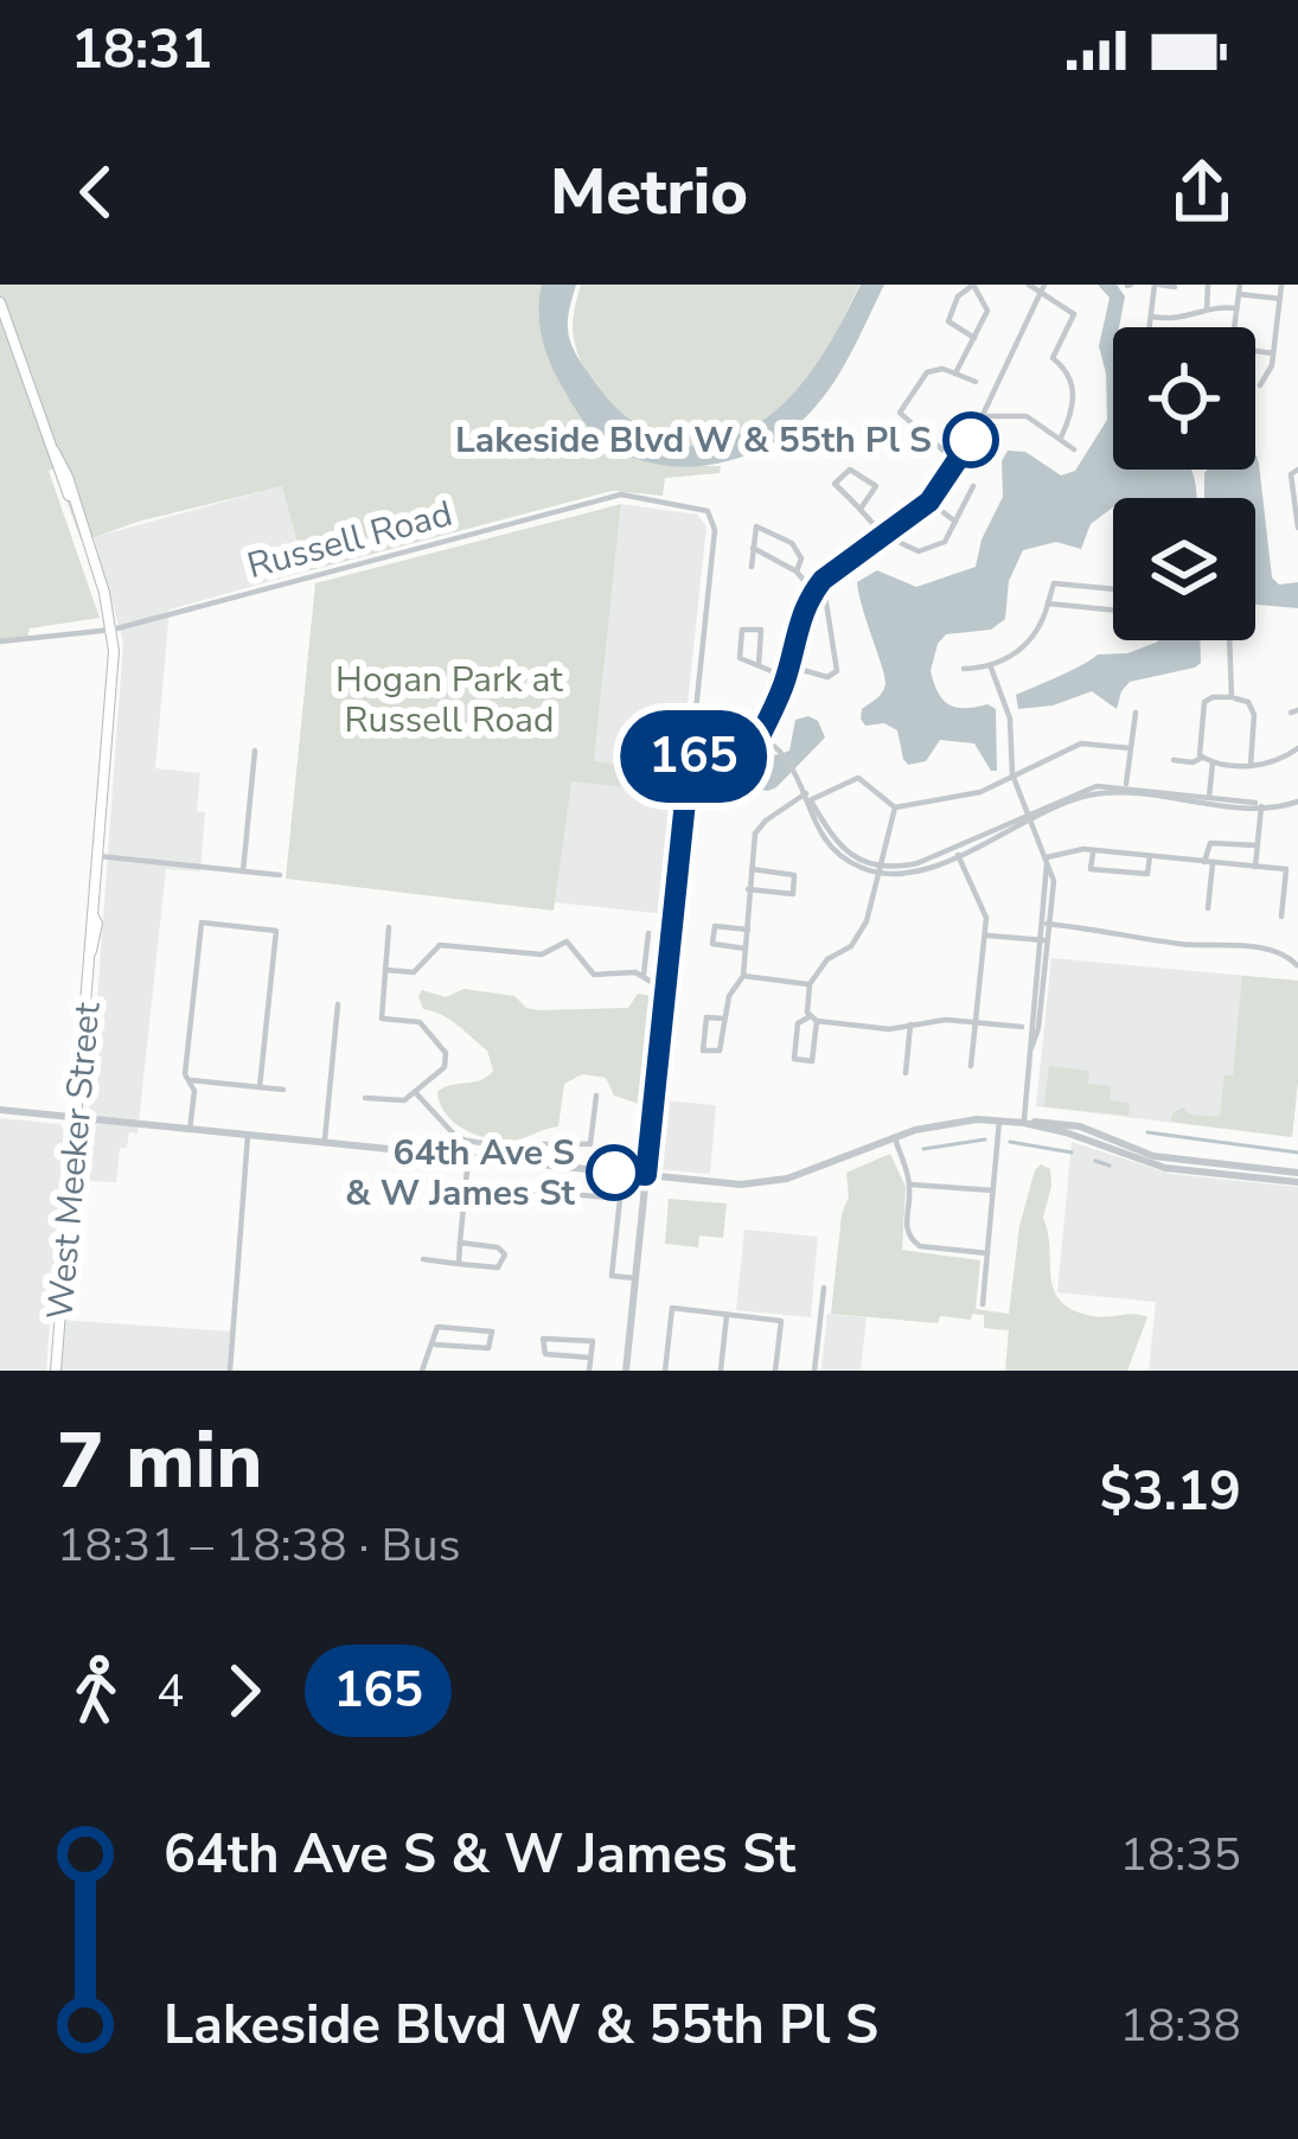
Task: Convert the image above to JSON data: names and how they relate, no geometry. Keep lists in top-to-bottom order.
{
  "streets": {
    "main road": ["West Meeker Street"],
    "street": ["Russell Road"]
  },
  "crossings": [
    ["Russell Road", "West Meeker Street"]
  ],
  "parks": ["Hogan Park at Russell Road"],
  "places": ["Lakeside Blvd W & 55th Pl S", "64th Ave S & W James St"],
  "lines": ["bus line 165"],
  "page": {
    "status": "18:31",
    "header": "Metrio",
    "on_map": "165",
    "heading": ["7 min", "18:31 – 18:38 · Bus", "$3.19"],
    "legs": ["4", "165"],
    "list": [
      {
        "name": "64th Ave S & W James St",
        "value": "18:35"
      },
      {
        "name": "Lakeside Blvd W & 55th Pl S",
        "value": "18:38"
      }
    ]
  }
}
